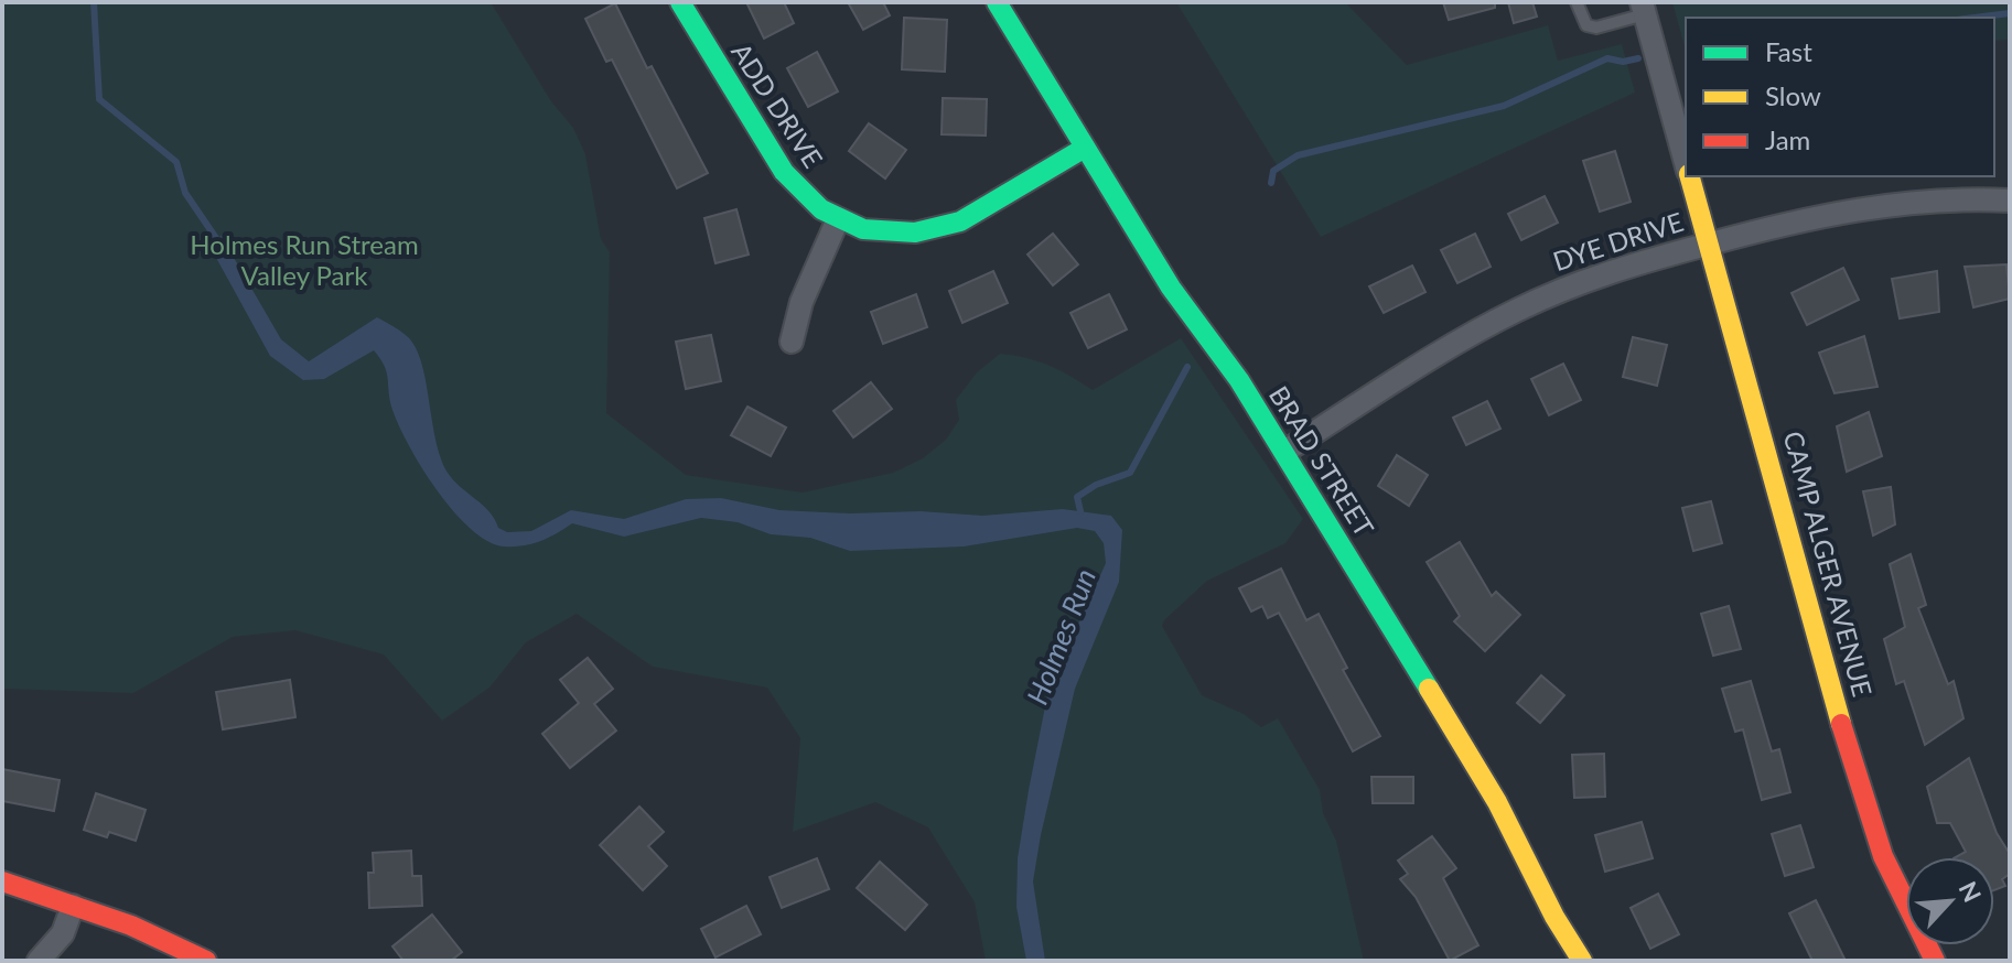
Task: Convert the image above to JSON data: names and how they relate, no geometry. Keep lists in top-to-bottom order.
{
  "streets": {
    "street": [
      "ADD DRIVE",
      "DYE DRIVE",
      "BRAD STREET",
      "CAMP ALGER AVENUE"
    ]
  },
  "crossings": [
    ["ADD DRIVE", "BRAD STREET"],
    ["DYE DRIVE", "BRAD STREET"],
    ["DYE DRIVE", "CAMP ALGER AVENUE"]
  ],
  "water": ["Holmes Run"],
  "parks": ["Holmes Run Stream Valley Park"],
  "legend": ["Fast", "Slow", "Jam"],
  "north": "top right"
}
